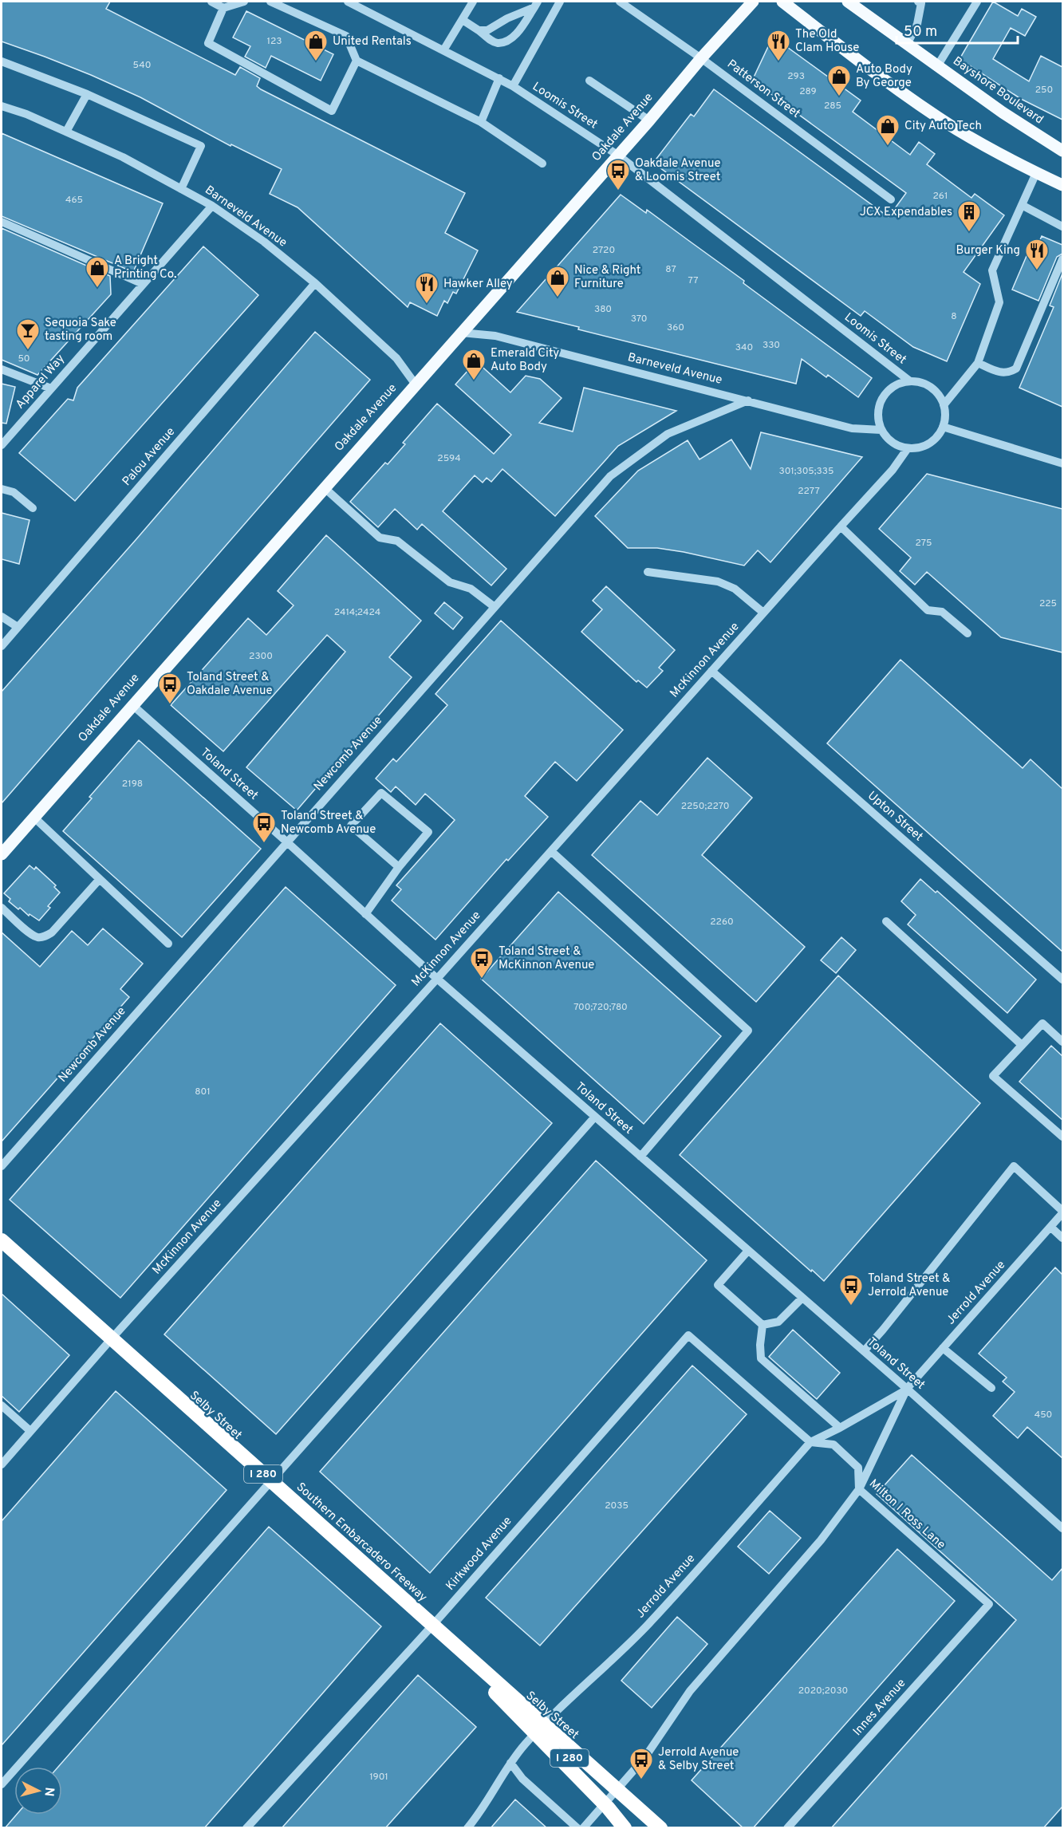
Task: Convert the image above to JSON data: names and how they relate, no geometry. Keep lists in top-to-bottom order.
{
  "streets": {
    "highway": ["I 280", "Southern Embarcadero Freeway"],
    "main road": ["Bayshore Boulevard", "Oakdale Avenue"],
    "street": [
      "Patterson Street",
      "Loomis Street",
      "Barneveld Avenue",
      "Apparel Way",
      "Palou Avenue",
      "McKinnon Avenue",
      "Newcomb Avenue",
      "Toland Street",
      "Upton Street",
      "Jerrold Avenue",
      "Selby Street",
      "Milton I Ross Lane",
      "Kirkwood Avenue",
      "Innes Avenue"
    ]
  },
  "crossings": [
    ["Patterson Street", "Oakdale Avenue"],
    ["Loomis Street", "Oakdale Avenue"],
    ["Loomis Street", "Barneveld Avenue"],
    ["Loomis Street", "McKinnon Avenue"],
    ["Oakdale Avenue", "Barneveld Avenue"],
    ["Oakdale Avenue", "Toland Street"],
    ["Barneveld Avenue", "Apparel Way"],
    ["Barneveld Avenue", "Palou Avenue"],
    ["Barneveld Avenue", "McKinnon Avenue"],
    ["Barneveld Avenue", "Newcomb Avenue"],
    ["McKinnon Avenue", "Toland Street"],
    ["McKinnon Avenue", "Upton Street"],
    ["McKinnon Avenue", "Selby Street"],
    ["Newcomb Avenue", "Toland Street"],
    ["Toland Street", "Jerrold Avenue"],
    ["Jerrold Avenue", "Selby Street"],
    ["Jerrold Avenue", "Milton I Ross Lane"],
    ["Jerrold Avenue", "Kirkwood Avenue"],
    ["Selby Street", "Southern Embarcadero Freeway"],
    ["Milton I Ross Lane", "Kirkwood Avenue"],
    ["Milton I Ross Lane", "Innes Avenue"]
  ],
  "places": {
    "shop": [
      "United Rentals",
      "Auto Body By George",
      "City Auto Tech",
      "A Bright Printing Co.",
      "Nice & Right Furniture",
      "Emerald City Auto Body"
    ],
    "restaurant": ["The Old Clam House", "Burger King", "Hawker Alley"],
    "bus stop": [
      "Oakdale Avenue & Loomis Street",
      "Toland Street & Oakdale Avenue",
      "Toland Street & Newcomb Avenue",
      "Toland Street & McKinnon Avenue",
      "Toland Street & Jerrold Avenue",
      "Jerrold Avenue & Selby Street"
    ],
    "building": ["JCX Expendables"],
    "bar": ["Sequoia Sake tasting room"]
  },
  "house_numbers": [
    "123",
    "540",
    "293",
    "250",
    "289",
    "285",
    "261",
    "465",
    "2720",
    "87",
    "77",
    "380",
    "8",
    "370",
    "360",
    "330",
    "340",
    "50",
    "2594",
    "301;305;335",
    "2277",
    "275",
    "225",
    "2414;2424",
    "2300",
    "2198",
    "2250;2270",
    "2260",
    "700;720;780",
    "801",
    "450",
    "2035",
    "2020;2030",
    "1901"
  ],
  "scale_bar": "50 m",
  "north": "right"
}
